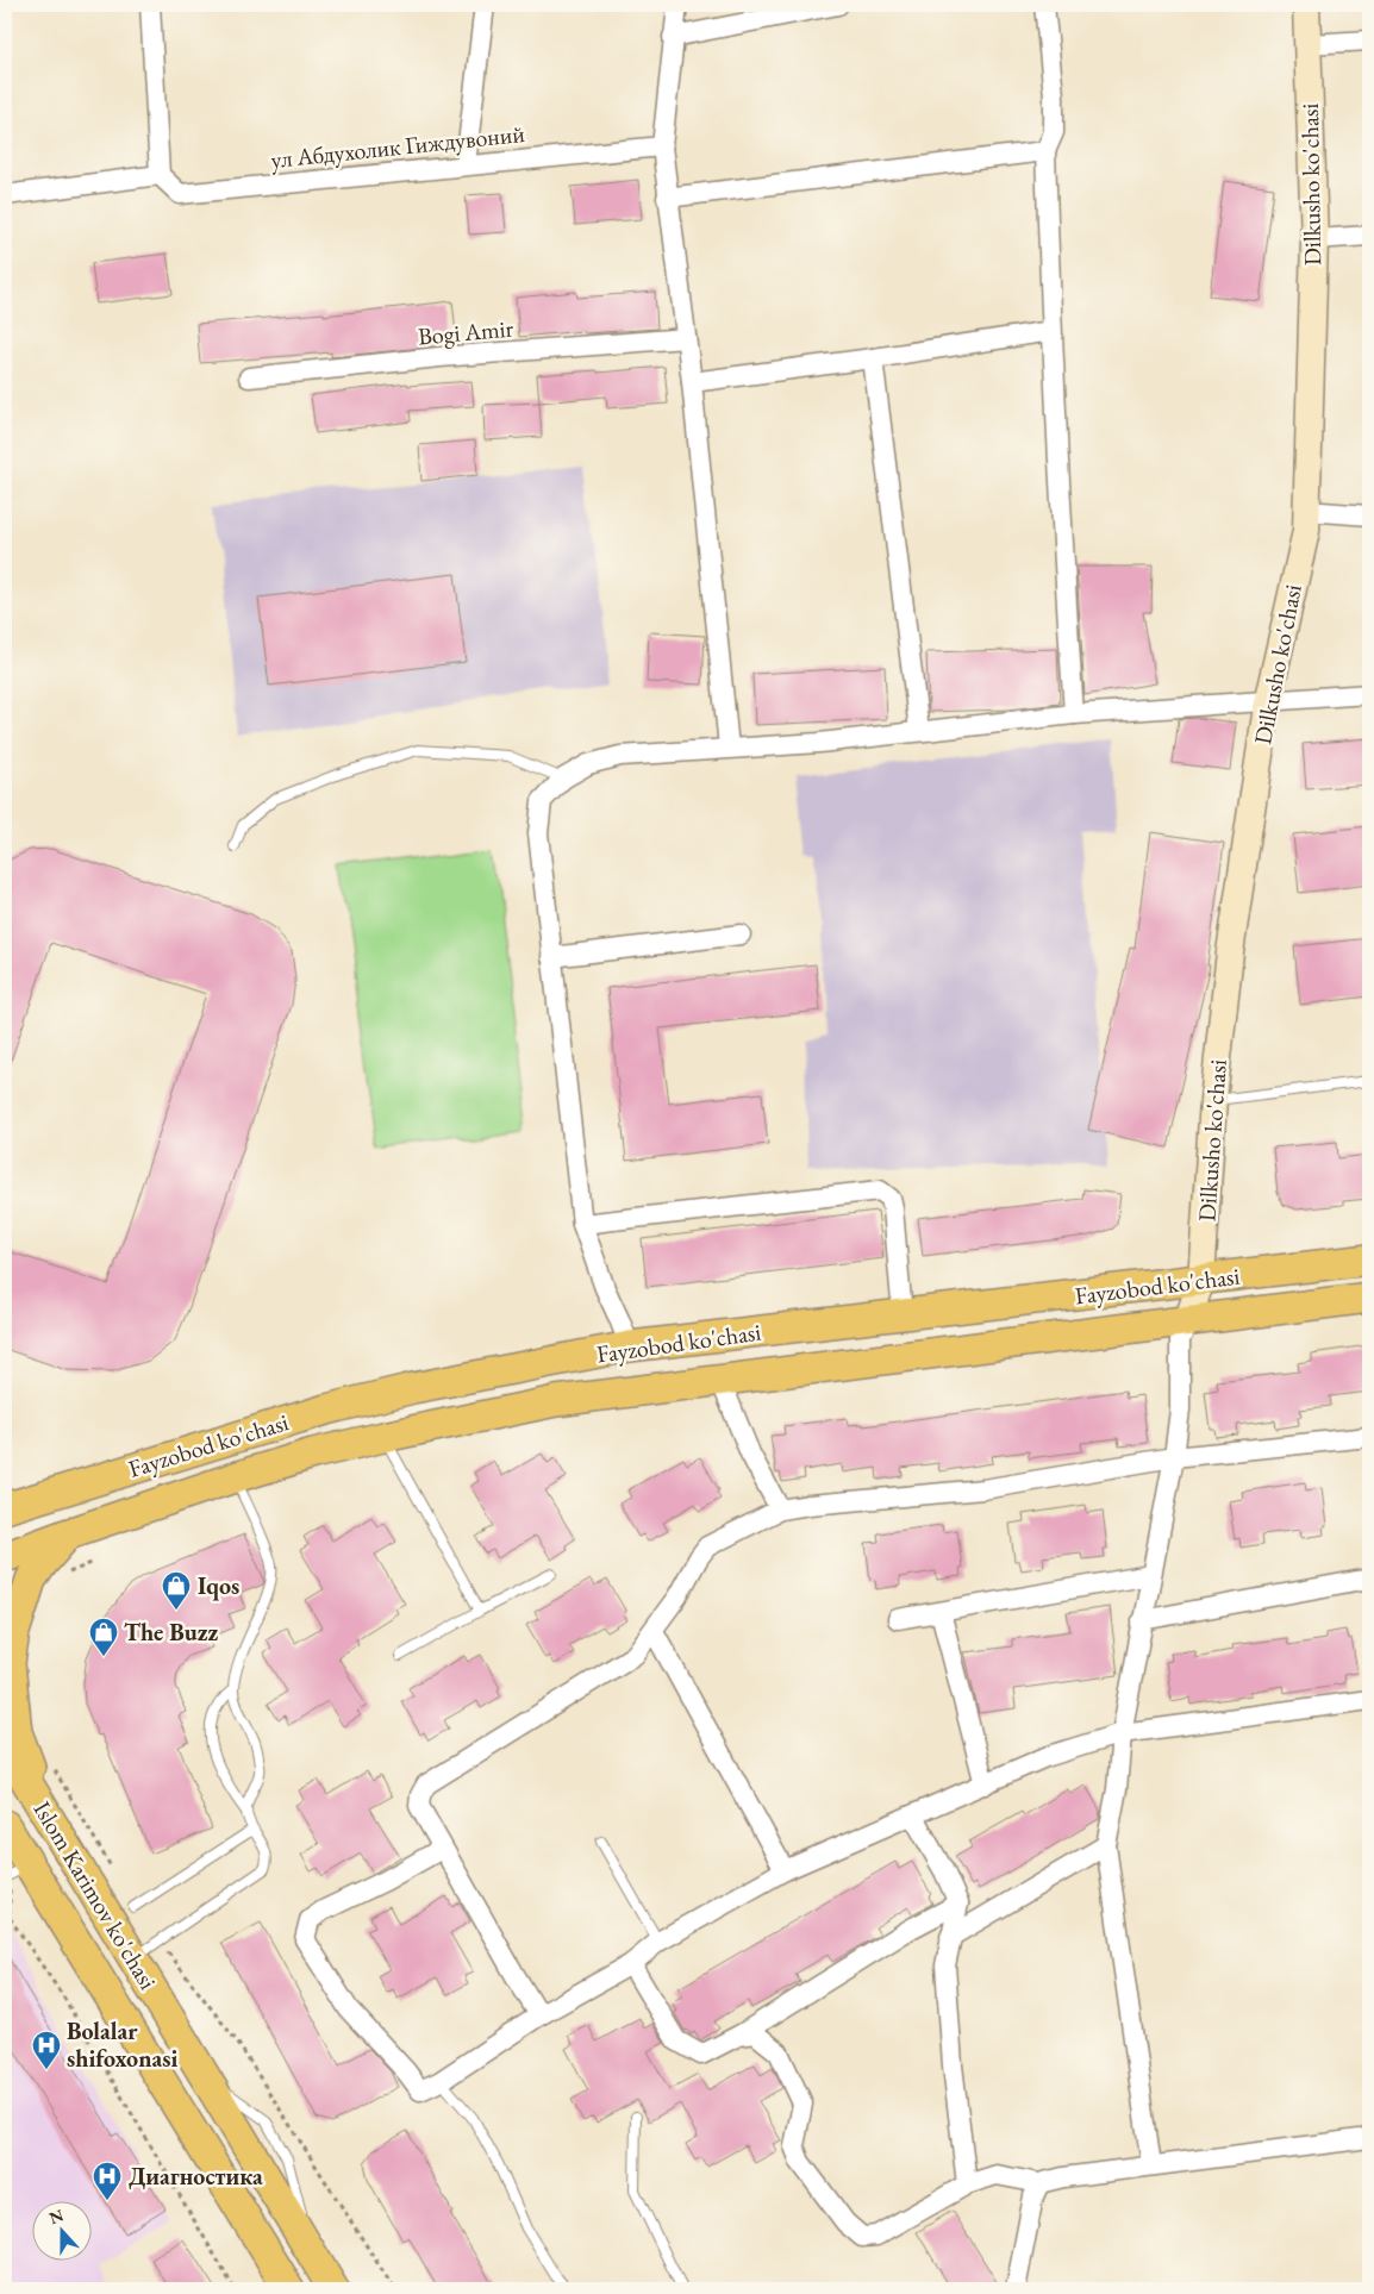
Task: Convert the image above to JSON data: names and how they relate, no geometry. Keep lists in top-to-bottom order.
{
  "streets": {
    "main road": ["Fayzobod ko'chasi", "Islom Karimov ko'chasi"],
    "street": ["ул Абдухолик Гиждувоний", "Dilkusho ko'chasi"]
  },
  "crossings": [
    ["Dilkusho ko'chasi", "Fayzobod ko'chasi"]
  ],
  "places": {
    "shop": ["Iqos", "The Buzz"],
    "hospital": ["Bolalar shifoxonasi", "Диагностика"]
  },
  "north": "top"
}
